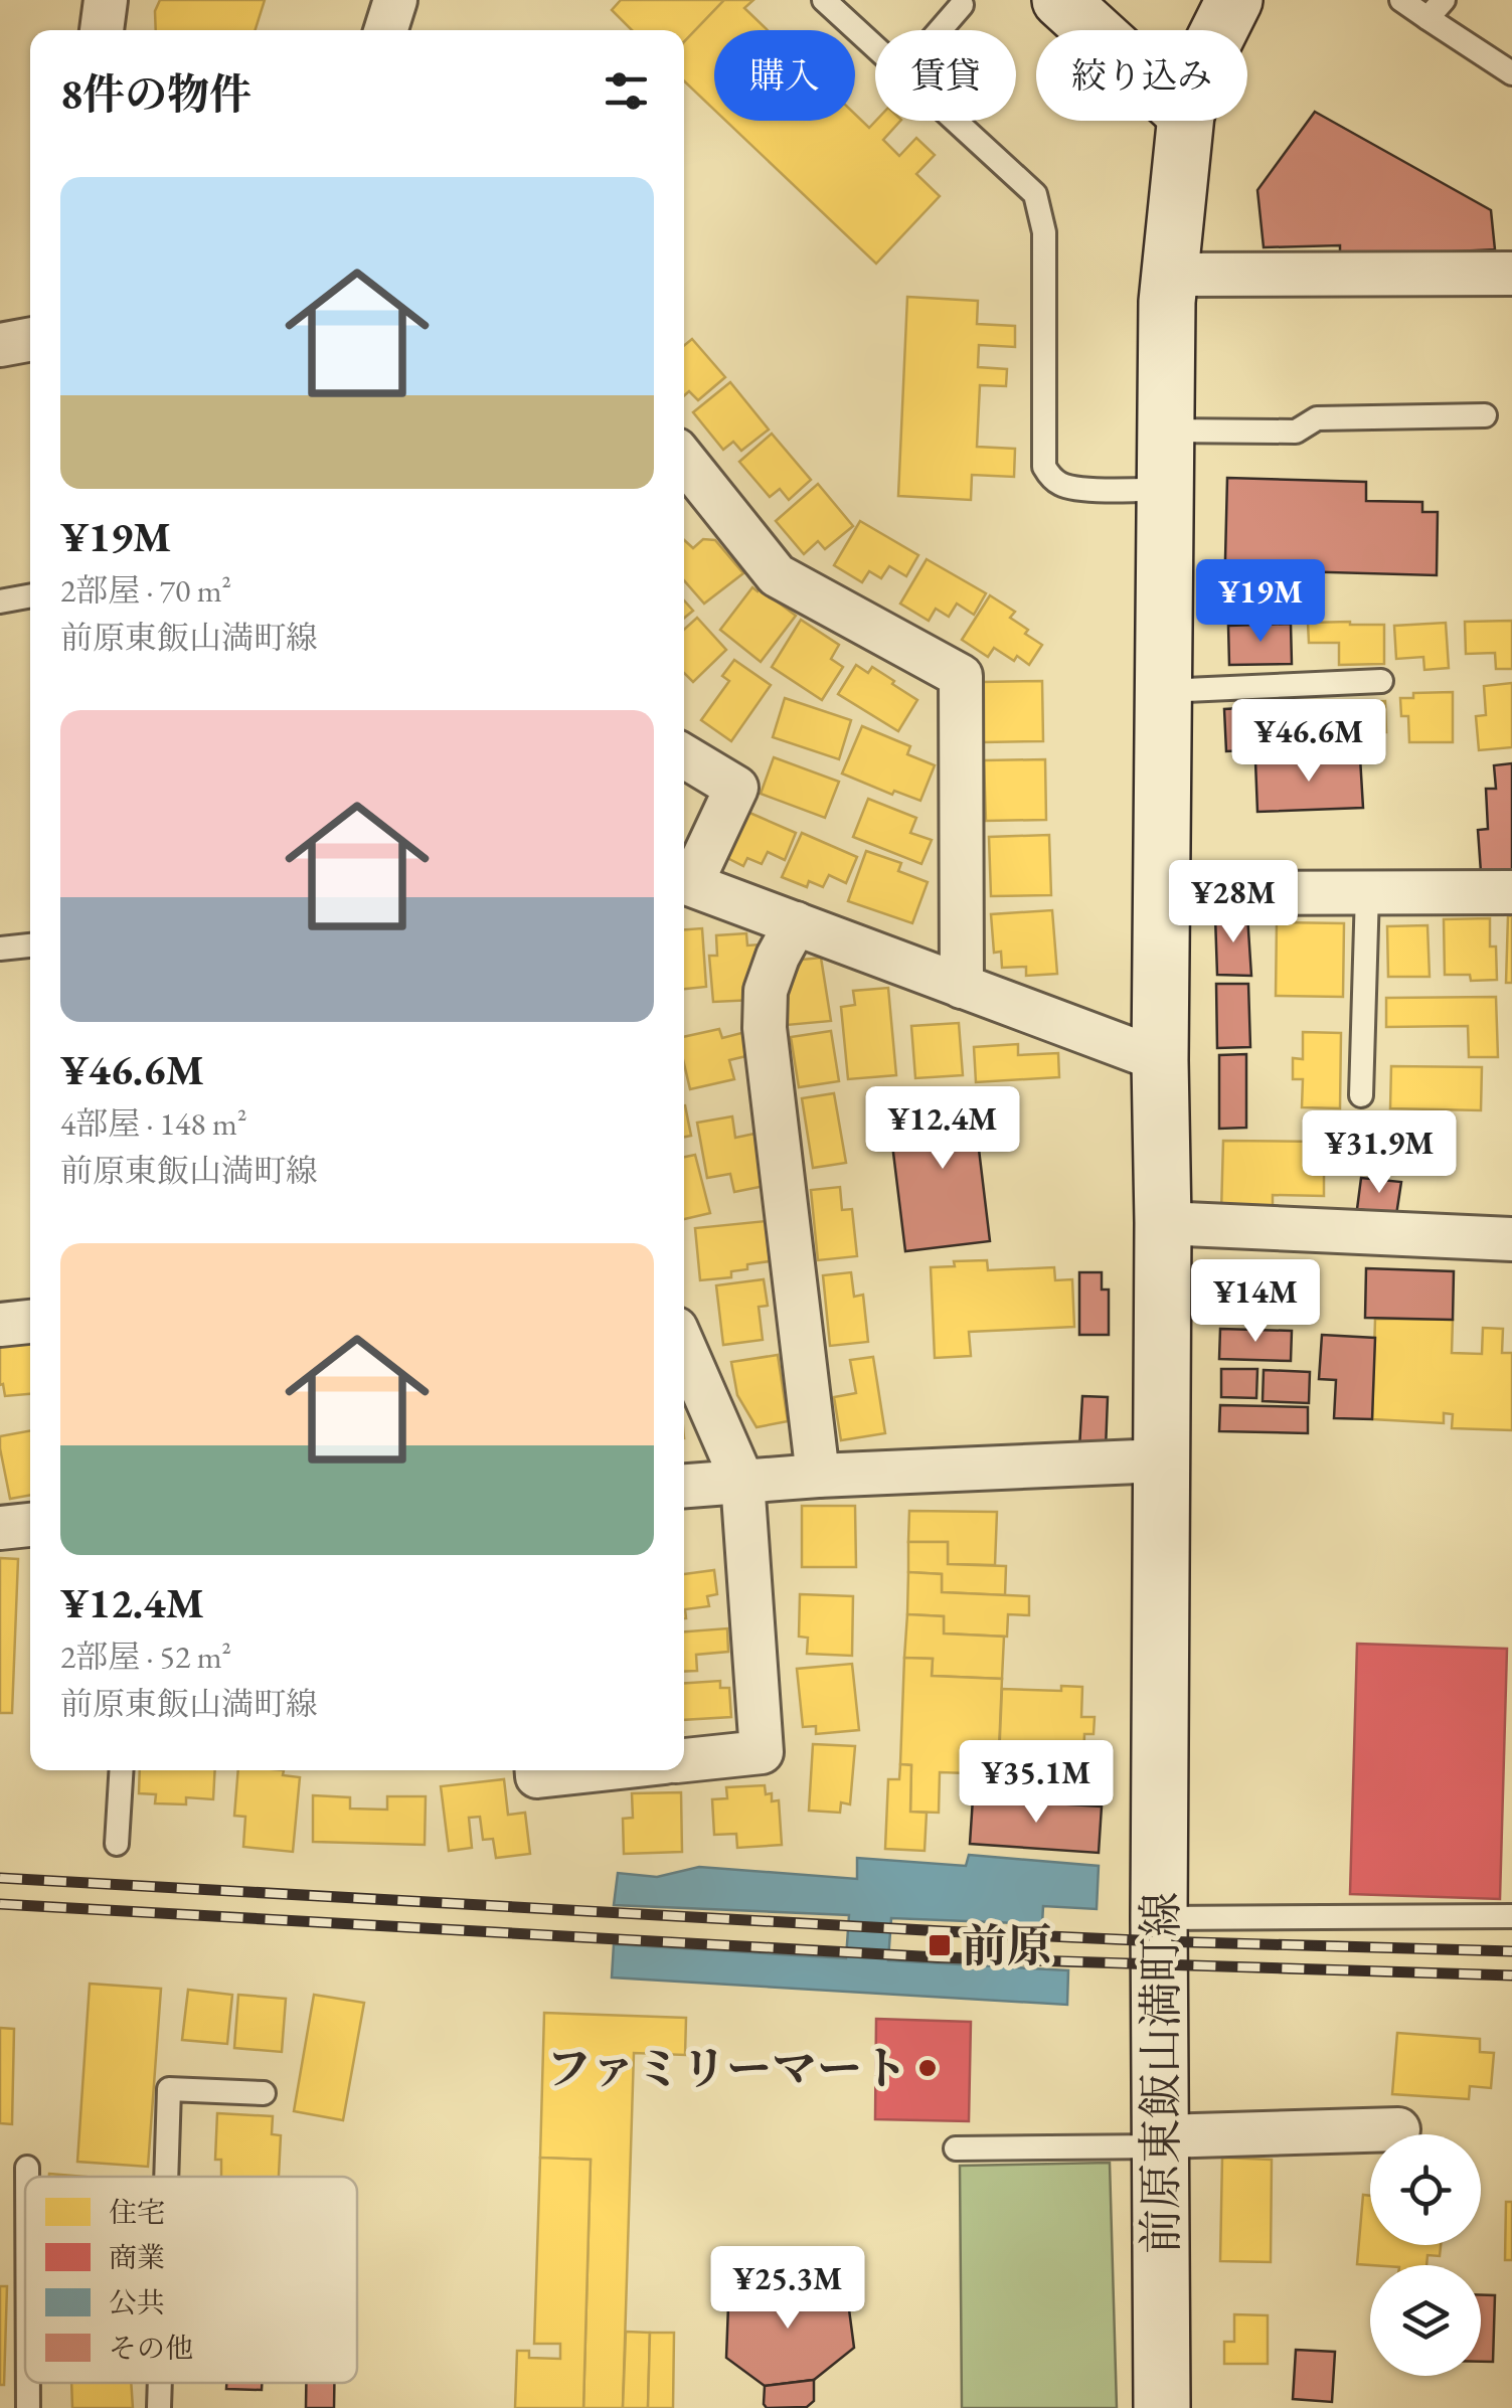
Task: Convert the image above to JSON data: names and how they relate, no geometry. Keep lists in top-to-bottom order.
{
  "streets": {
    "street": ["前原東飯山満町線"]
  },
  "places": {
    "transit": ["前原"],
    "other": ["ファミリーマート"]
  },
  "legend": [
    "住宅",
    "商業",
    "公共",
    "その他"
  ],
  "page": {
    "chip": ["購入", "賃貸", "絞り込み"],
    "heading": "8件の物件",
    "list": [
      {
        "name": "¥19M",
        "note": "2部屋 · 70 m² · 前原東飯山満町線"
      },
      {
        "name": "¥46.6M",
        "note": "4部屋 · 148 m² · 前原東飯山満町線"
      },
      {
        "name": "¥12.4M",
        "note": "2部屋 · 52 m² · 前原東飯山満町線"
      }
    ],
    "price": [
      "¥19M",
      "¥46.6M",
      "¥28M",
      "¥12.4M",
      "¥31.9M",
      "¥14M",
      "¥35.1M",
      "¥25.3M"
    ]
  }
}
